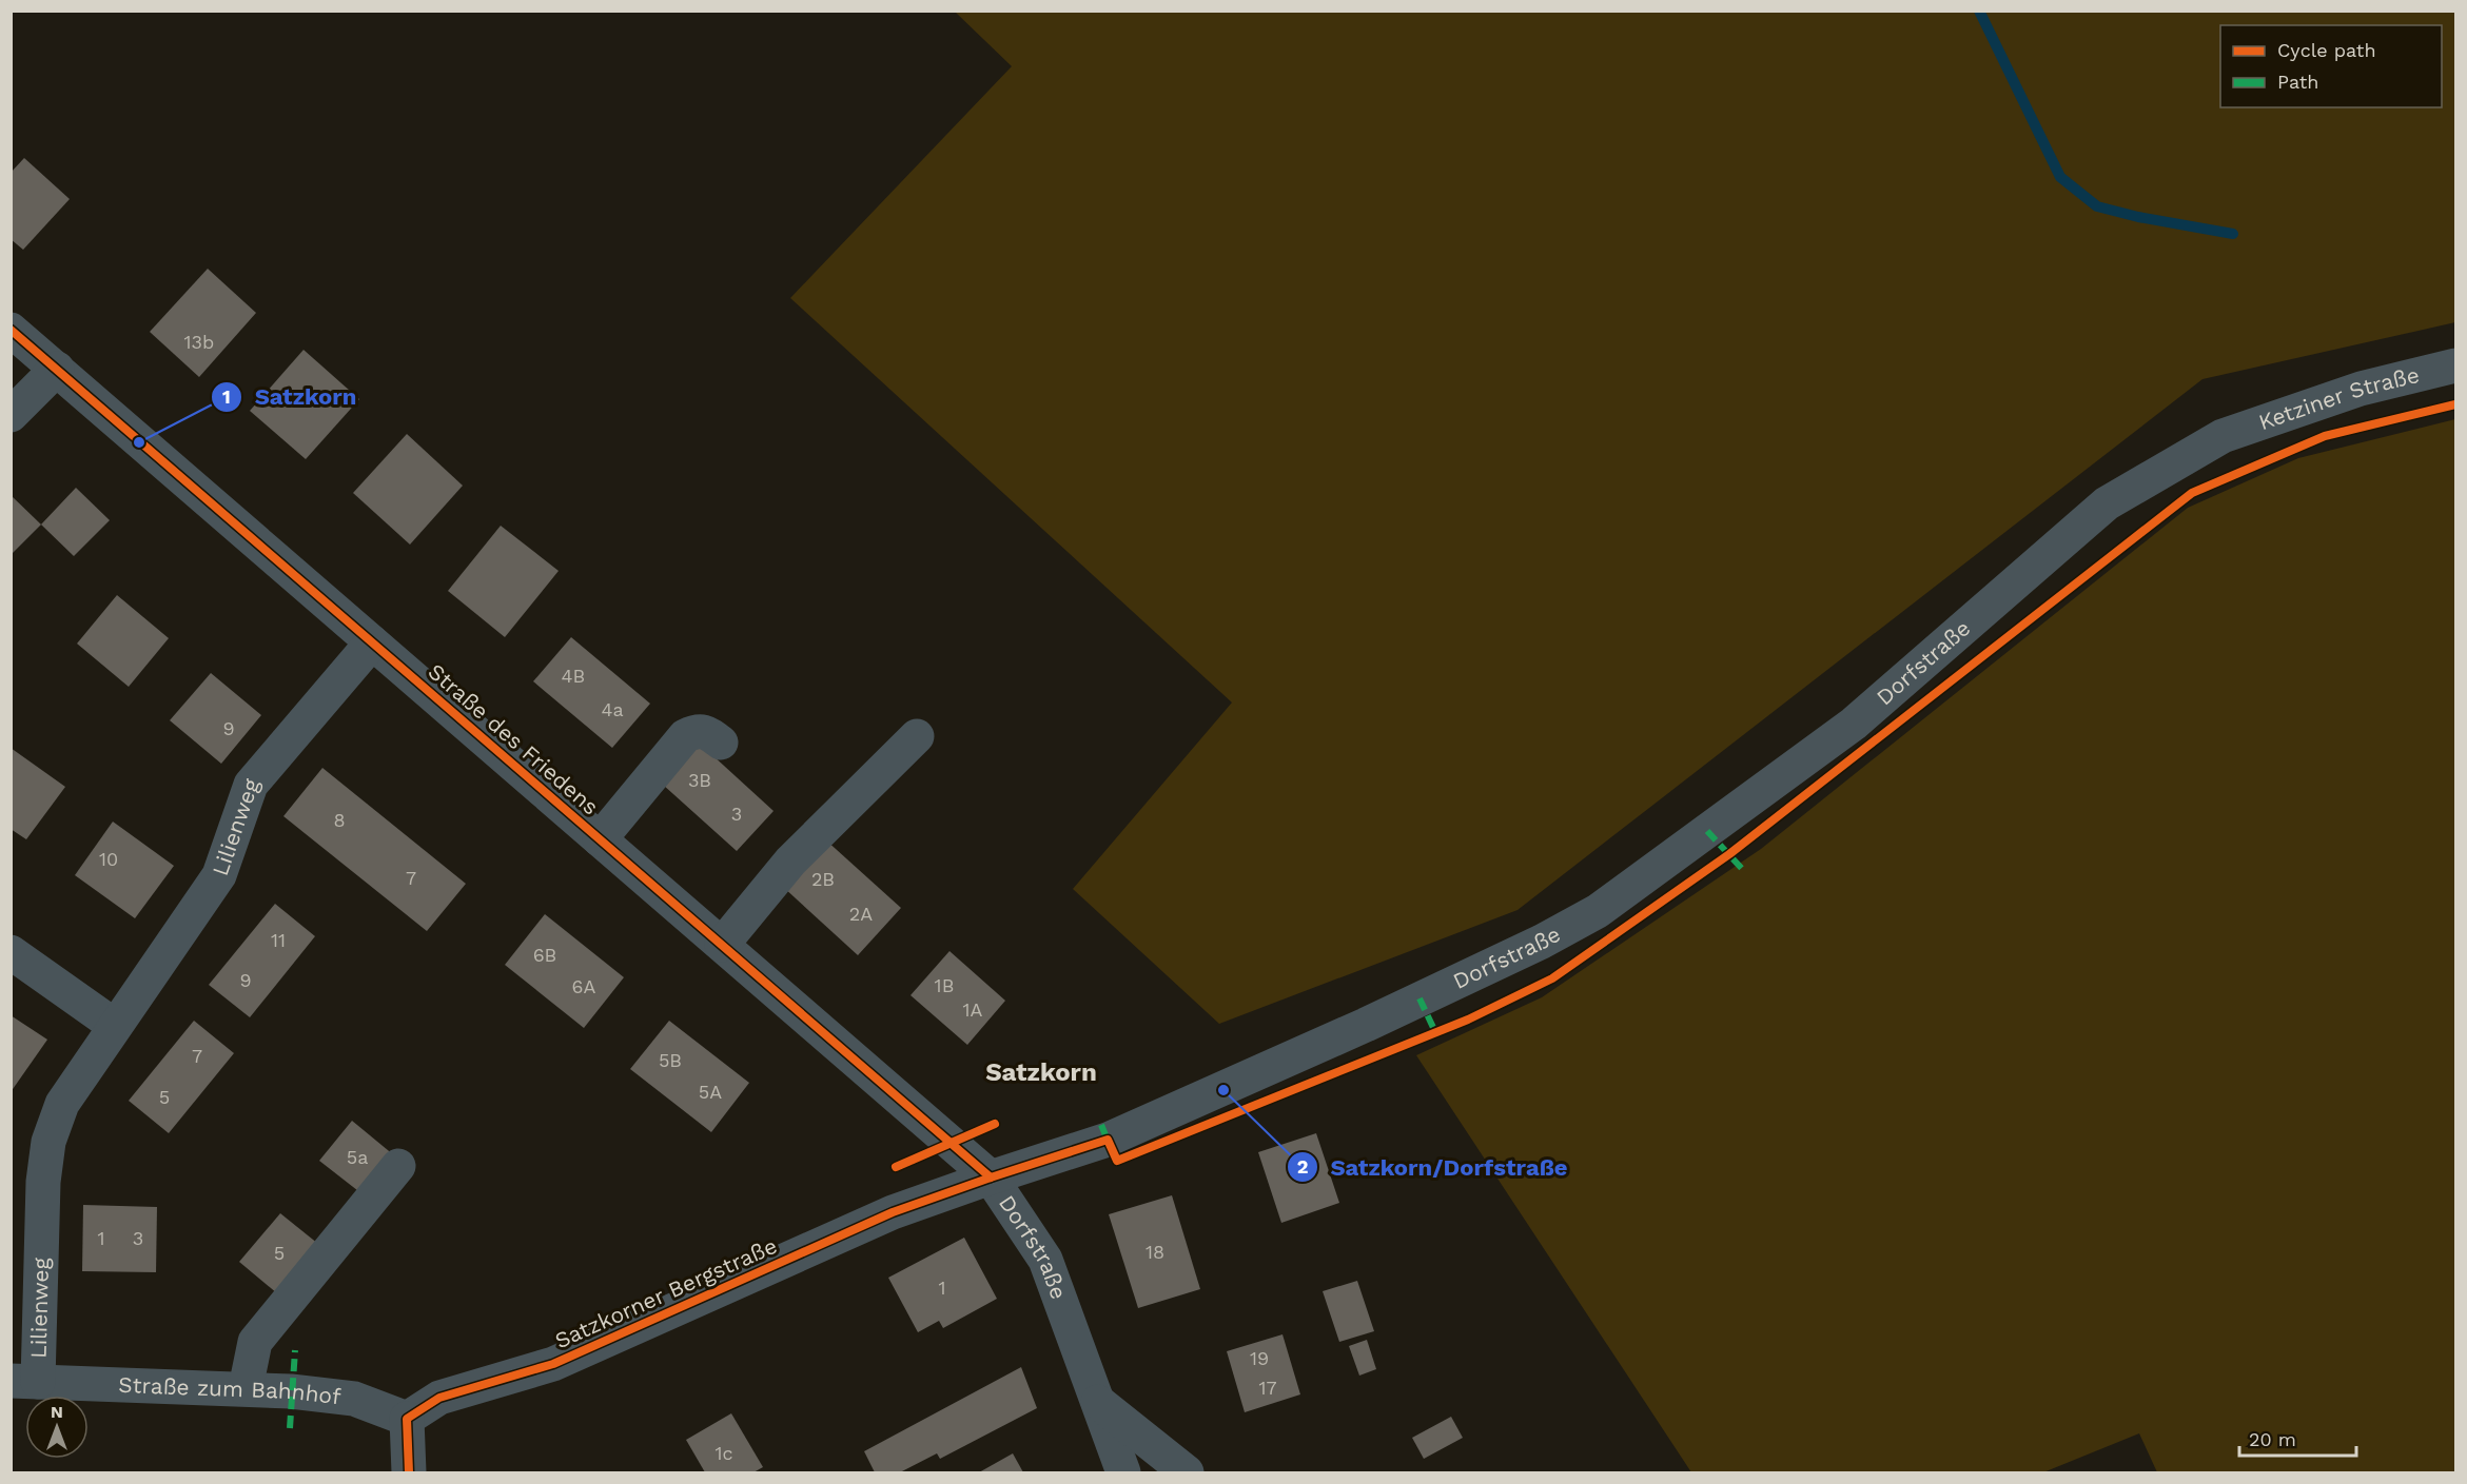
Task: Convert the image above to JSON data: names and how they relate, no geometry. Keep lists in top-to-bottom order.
{
  "streets": {
    "street": [
      "Ketziner Straße",
      "Dorfstraße",
      "Straße des Friedens",
      "Lilienweg",
      "Satzkorner Bergstraße",
      "Straße zum Bahnhof"
    ]
  },
  "crossings": [
    ["Ketziner Straße", "Dorfstraße"],
    ["Dorfstraße", "Straße des Friedens"],
    ["Dorfstraße", "Satzkorner Bergstraße"],
    ["Straße des Friedens", "Lilienweg"],
    ["Straße des Friedens", "Satzkorner Bergstraße"],
    ["Lilienweg", "Straße zum Bahnhof"],
    ["Satzkorner Bergstraße", "Straße zum Bahnhof"]
  ],
  "districts": ["Satzkorn"],
  "places": ["Satzkorn", "Satzkorn/Dorfstraße"],
  "house_numbers": [
    "13b",
    "4B",
    "4a",
    "9",
    "3B",
    "3",
    "8",
    "10",
    "7",
    "2B",
    "2A",
    "11",
    "6B",
    "9",
    "1B",
    "6A",
    "1A",
    "7",
    "5B",
    "5A",
    "5",
    "5a",
    "1",
    "3",
    "18",
    "5",
    "1",
    "19",
    "17",
    "1c"
  ],
  "legend": ["Cycle path", "Path"],
  "scale_bar": "20 m",
  "north": "top"
}
